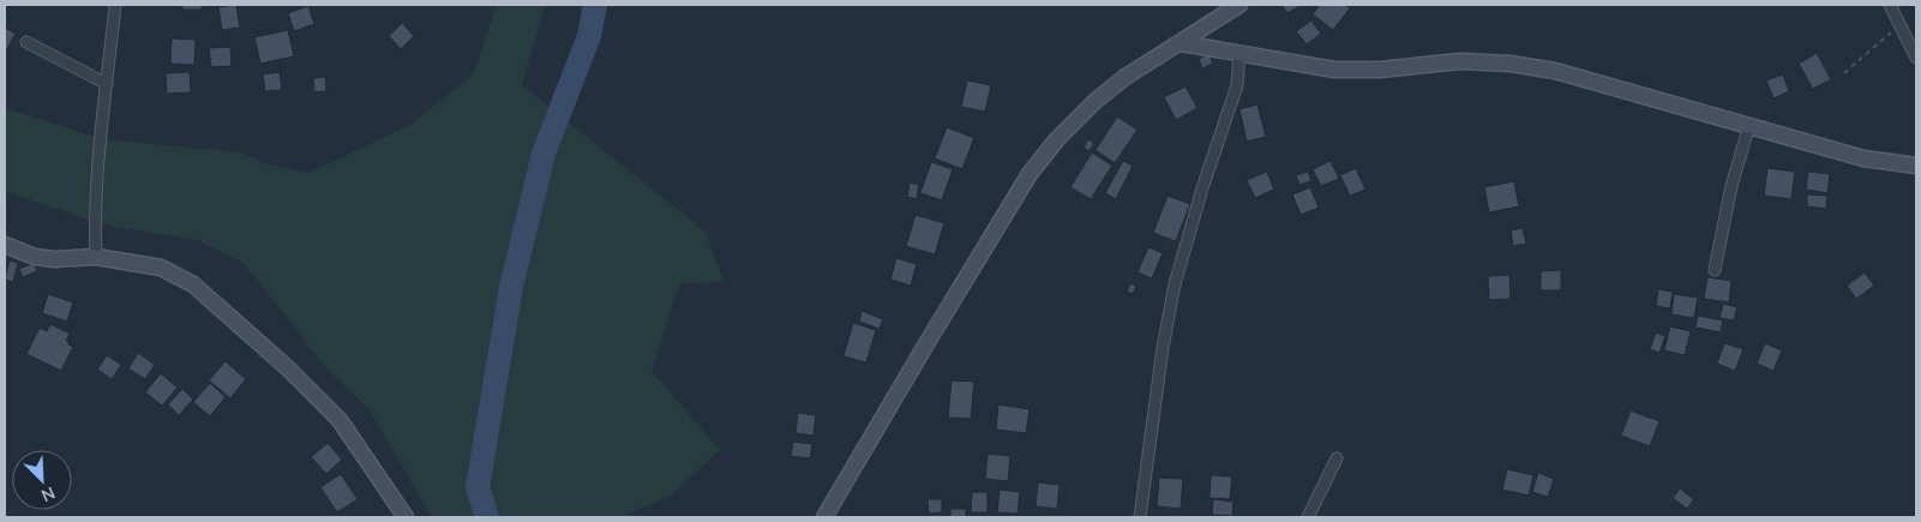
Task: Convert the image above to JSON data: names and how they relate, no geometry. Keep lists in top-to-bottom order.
{
  "north": "bottom right"
}
